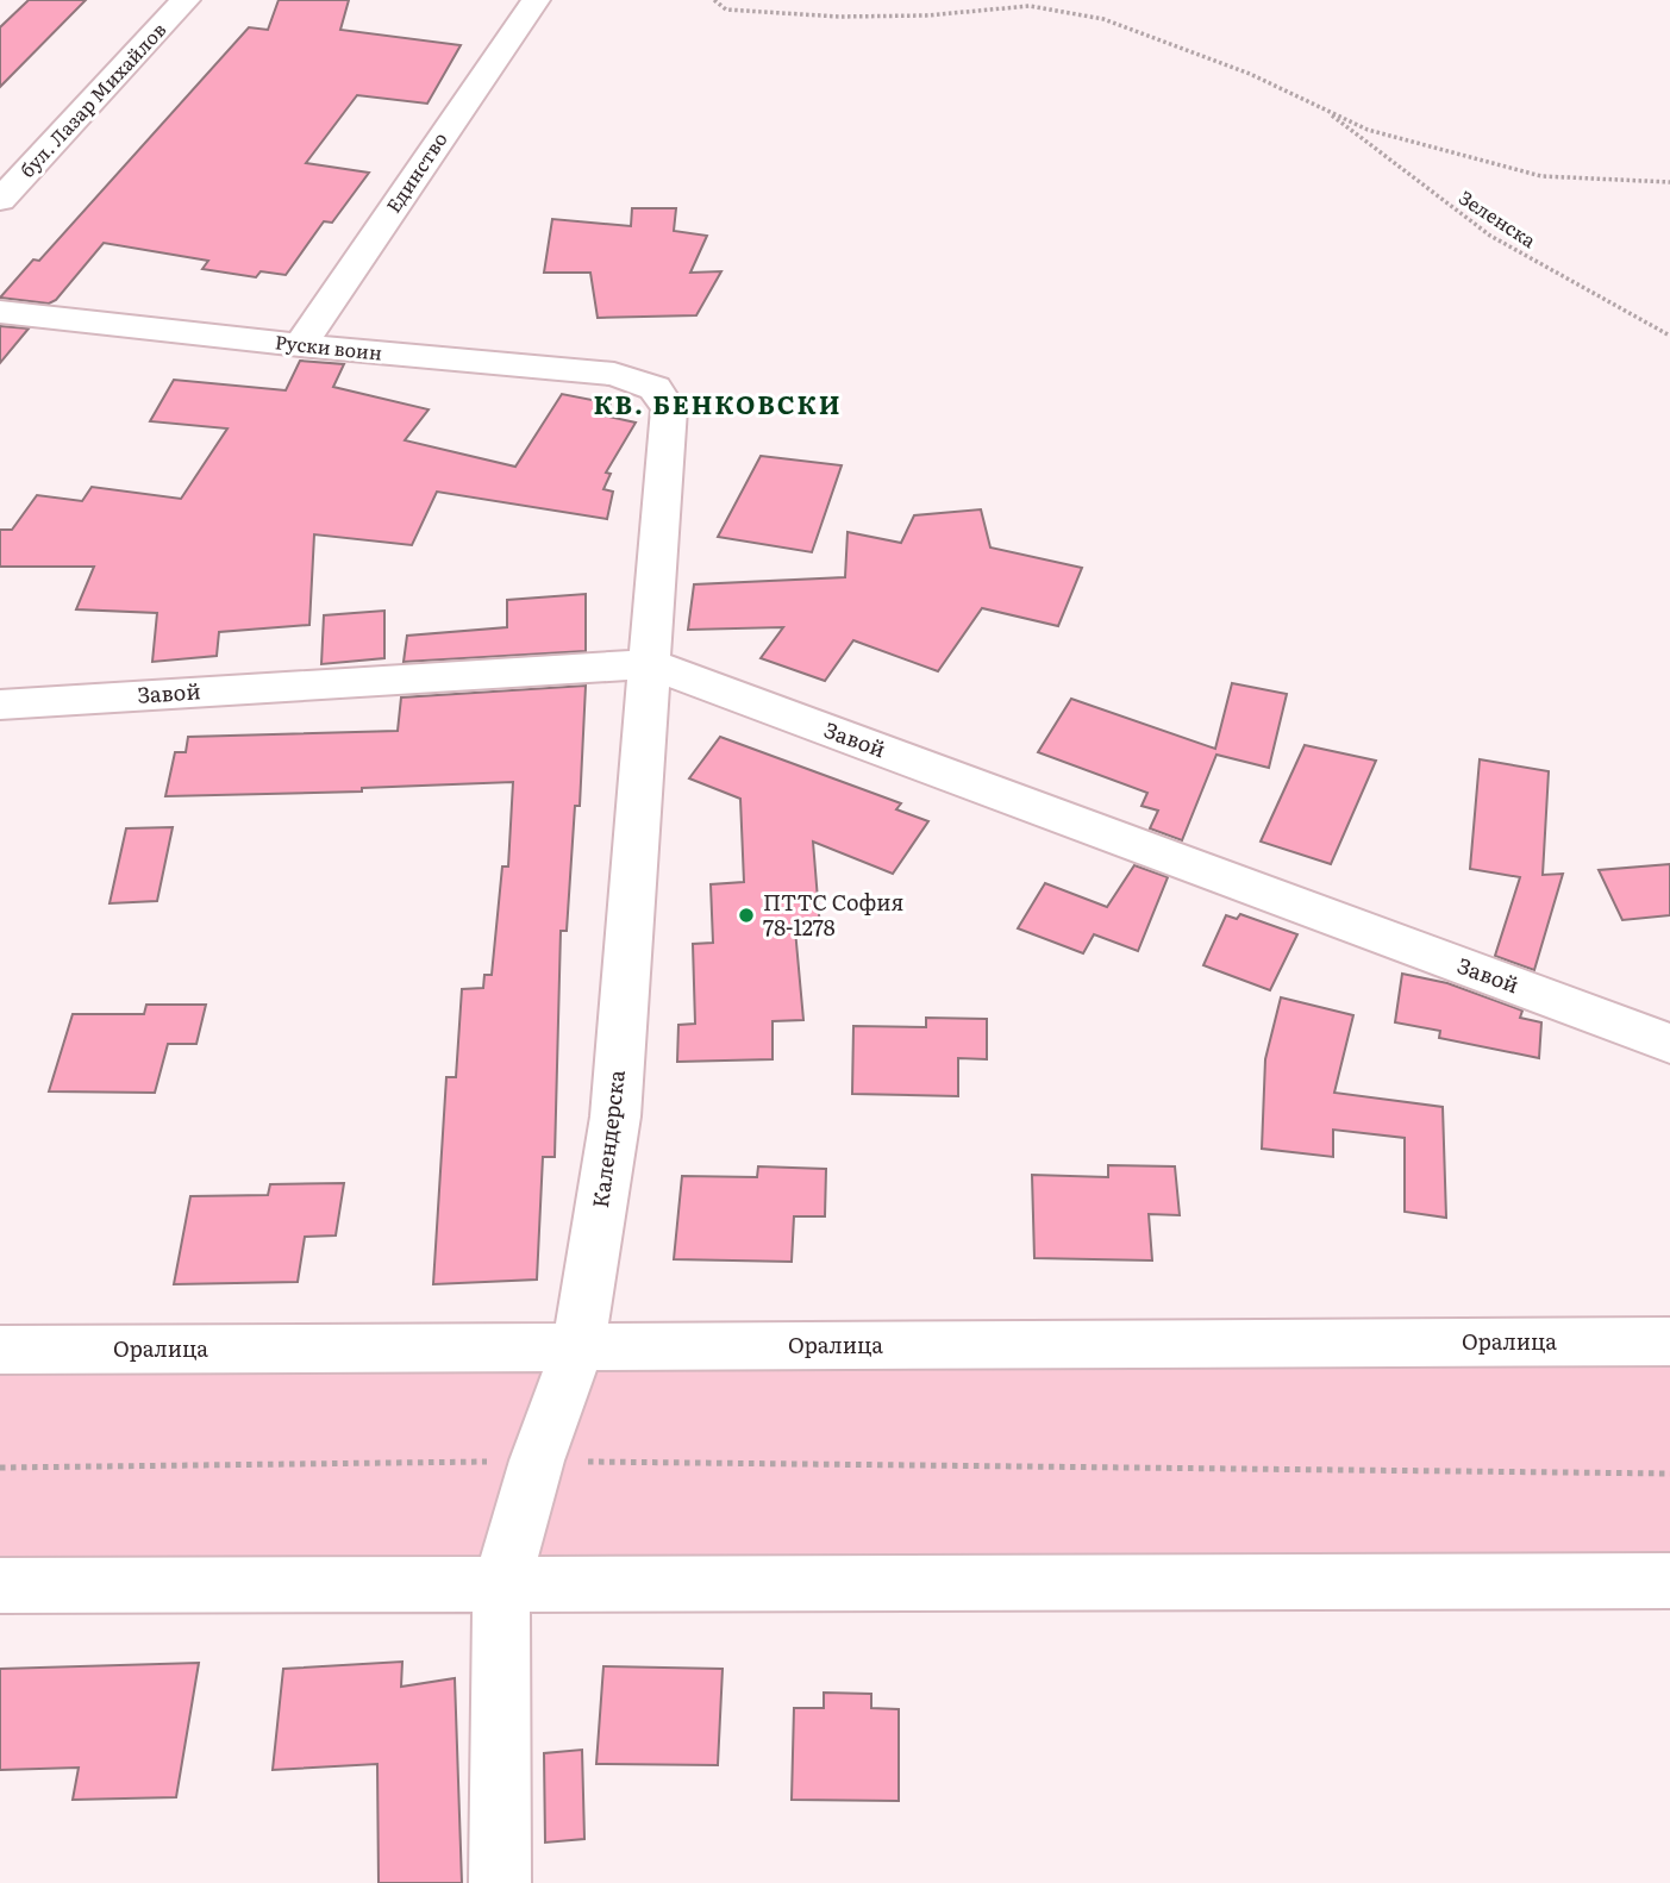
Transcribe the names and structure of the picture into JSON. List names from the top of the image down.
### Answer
{
  "streets": {
    "street": [
      "бул. Лазар Михайлов",
      "Единство",
      "Руски воин",
      "Завой",
      "Календерска",
      "Оралица"
    ],
    "path": ["Зеленска"]
  },
  "crossings": [
    ["Единство", "Руски воин"],
    ["Руски воин", "Календерска"],
    ["Завой", "Календерска"],
    ["Календерска", "Оралица"]
  ],
  "districts": ["КВ. БЕНКОВСКИ"],
  "places": ["ПТТС София 78-1278"]
}
